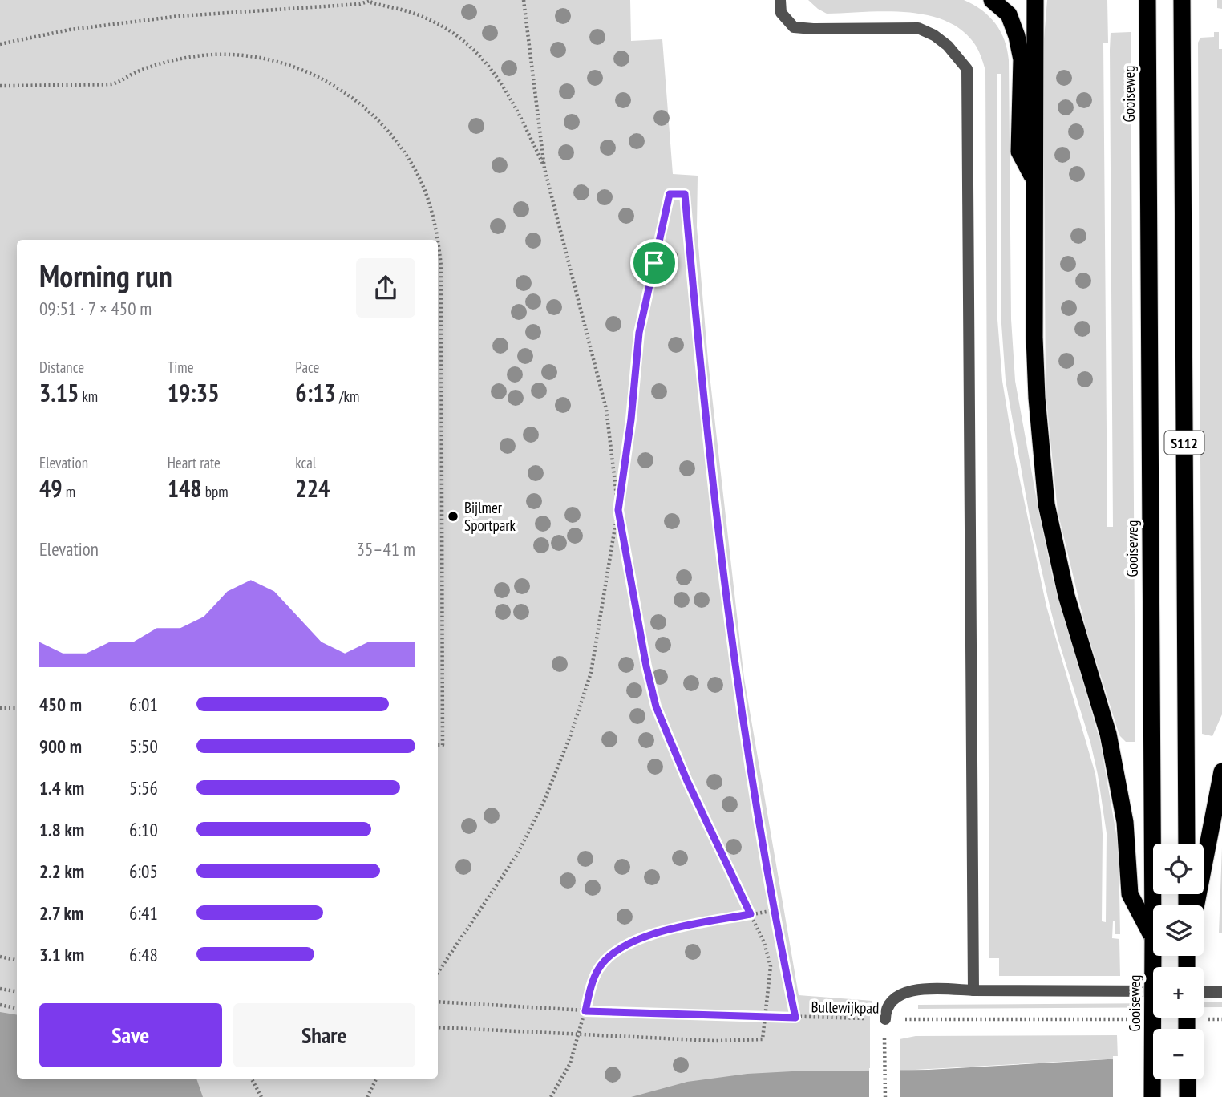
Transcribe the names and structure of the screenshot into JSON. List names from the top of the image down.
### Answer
{
  "streets": {
    "highway": ["Gooiseweg", "S112"],
    "path": ["Bullewijkpad"]
  },
  "places": ["Bijlmer Sportpark"],
  "page": {
    "heading": ["Morning run", "09:51 · 7 × 450 m"],
    "stats": [
      ["Distance", "3.15 km"],
      ["Time", "19:35"],
      ["Pace", "6:13 /km"],
      ["Elevation", "49 m"],
      ["Heart rate", "148 bpm"],
      ["kcal", "224"]
    ],
    "chart": ["Elevation", "35–41 m"],
    "list": [
      {
        "name": "450 m",
        "note": "6:01"
      },
      {
        "name": "900 m",
        "note": "5:50"
      },
      {
        "name": "1.4 km",
        "note": "5:56"
      },
      {
        "name": "1.8 km",
        "note": "6:10"
      },
      {
        "name": "2.2 km",
        "note": "6:05"
      },
      {
        "name": "2.7 km",
        "note": "6:41"
      },
      {
        "name": "3.1 km",
        "note": "6:48"
      }
    ],
    "map_buttons": ["+", "−"],
    "buttons": ["Save", "Share"]
  }
}
